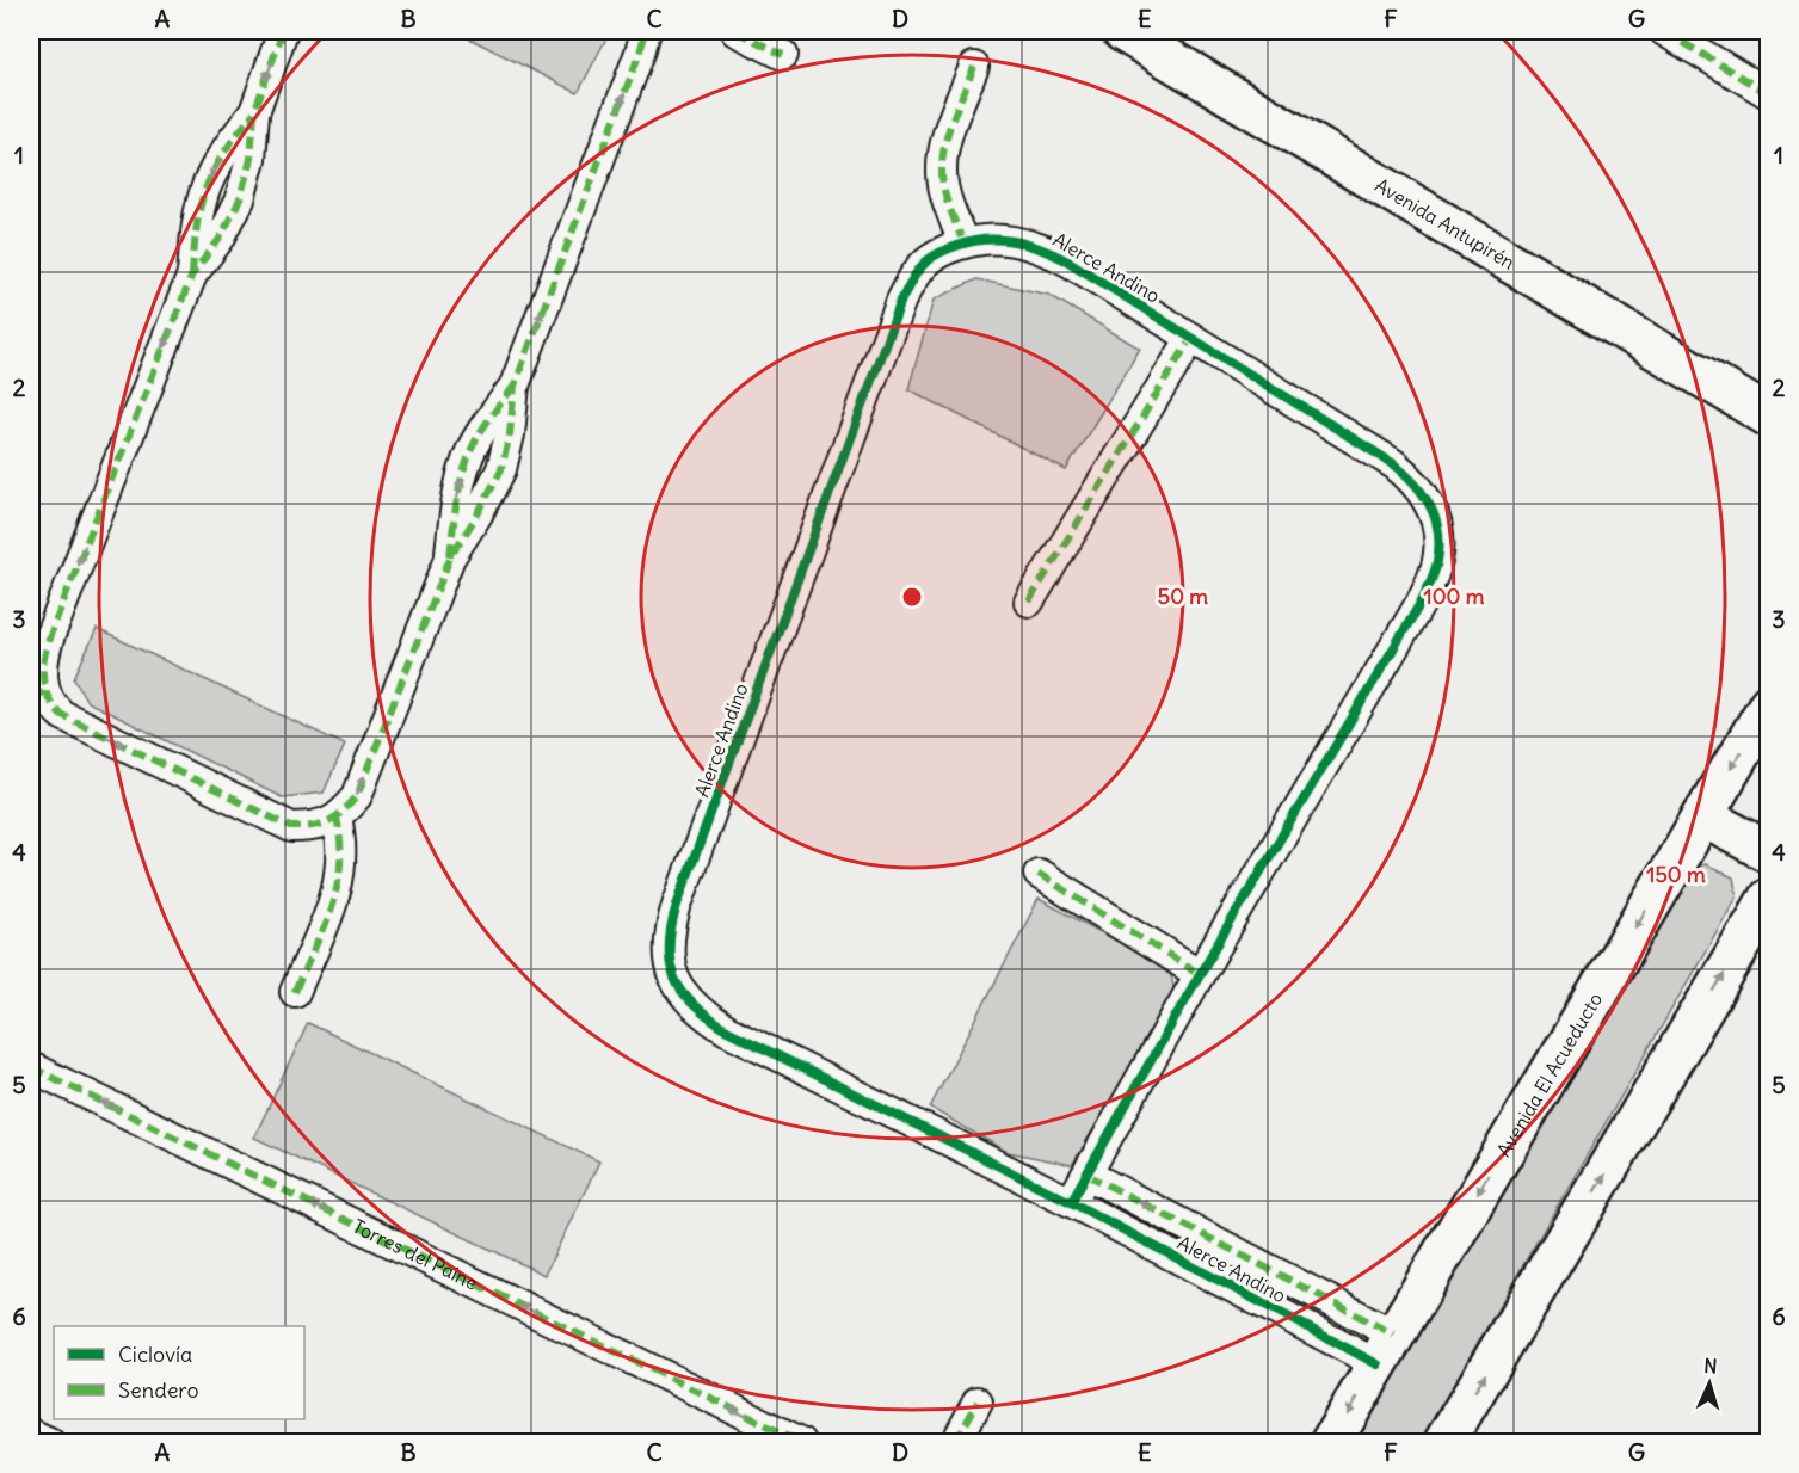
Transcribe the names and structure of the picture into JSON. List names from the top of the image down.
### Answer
{
  "streets": {
    "street": [
      "Avenida Antupirén",
      "Alerce Andino",
      "Avenida El Acueducto",
      "Torres del Paine"
    ]
  },
  "crossings": [
    ["Alerce Andino", "Avenida El Acueducto"]
  ],
  "one_way": ["Torres del Paine"],
  "legend": ["Ciclovía", "Sendero"],
  "north": "top",
  "grid": {
    "columns": [
      "A",
      "B",
      "C",
      "D",
      "E",
      "F",
      "G"
    ],
    "rows": [
      "1",
      "2",
      "3",
      "4",
      "5",
      "6"
    ]
  },
  "rings": ["50 m", "100 m", "150 m"]
}
